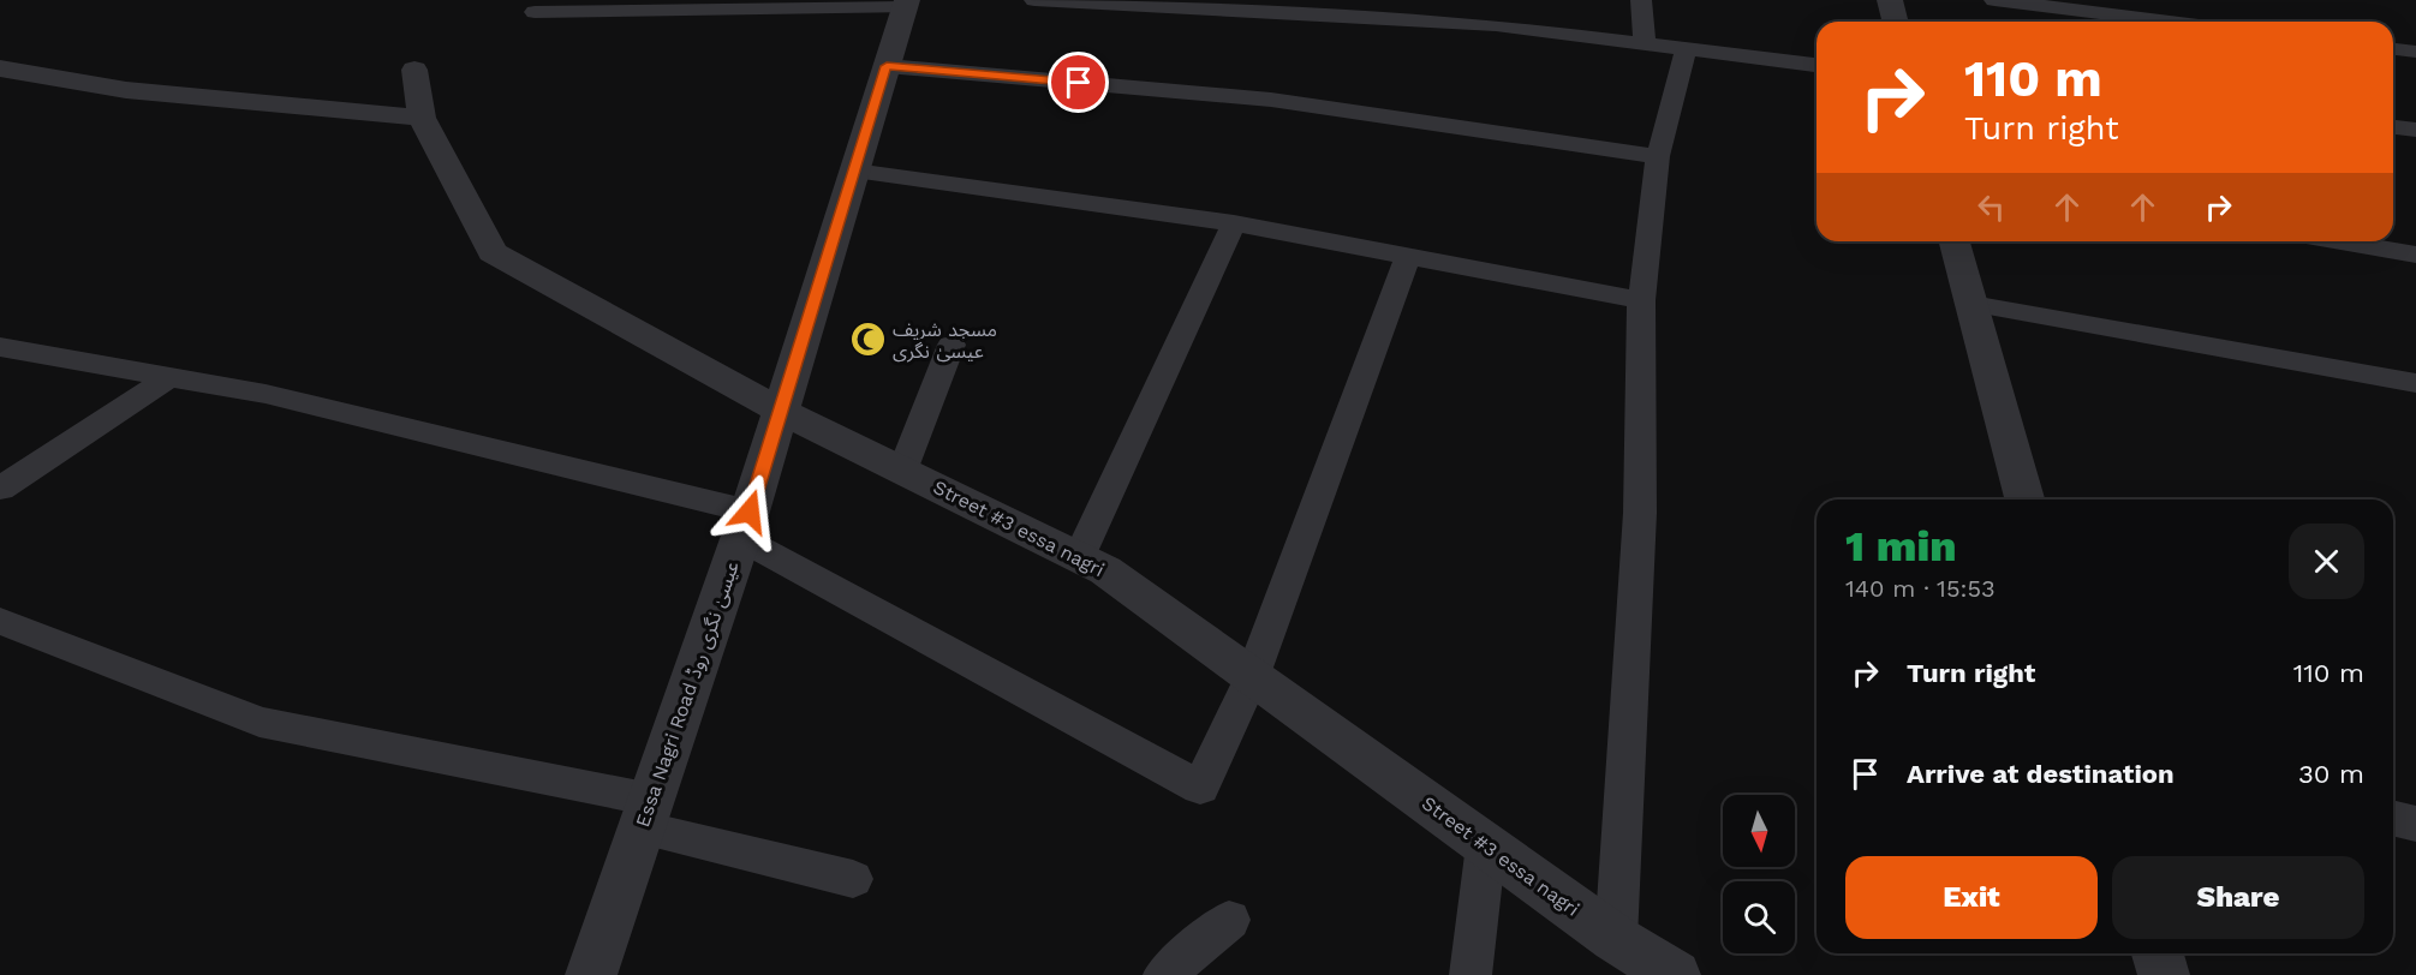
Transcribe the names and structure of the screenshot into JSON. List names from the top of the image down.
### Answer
{
  "streets": {
    "street": ["Street #3 essa nagri", "Essa Nagri Road عیسیٰ نگری روڈ"]
  },
  "crossings": [
    ["Street #3 essa nagri", "Essa Nagri Road عیسیٰ نگری روڈ"]
  ],
  "places": {
    "mosque": ["مسجد شریف عیسیٰ نگری"]
  },
  "north": "bottom",
  "page": {
    "turn": ["110 m", "Turn right"],
    "heading": ["1 min", "140 m · 15:53"],
    "list": [
      {
        "name": "Turn right",
        "value": "110 m"
      },
      {
        "name": "Arrive at destination",
        "value": "30 m"
      }
    ],
    "buttons": ["Exit", "Share"]
  }
}
